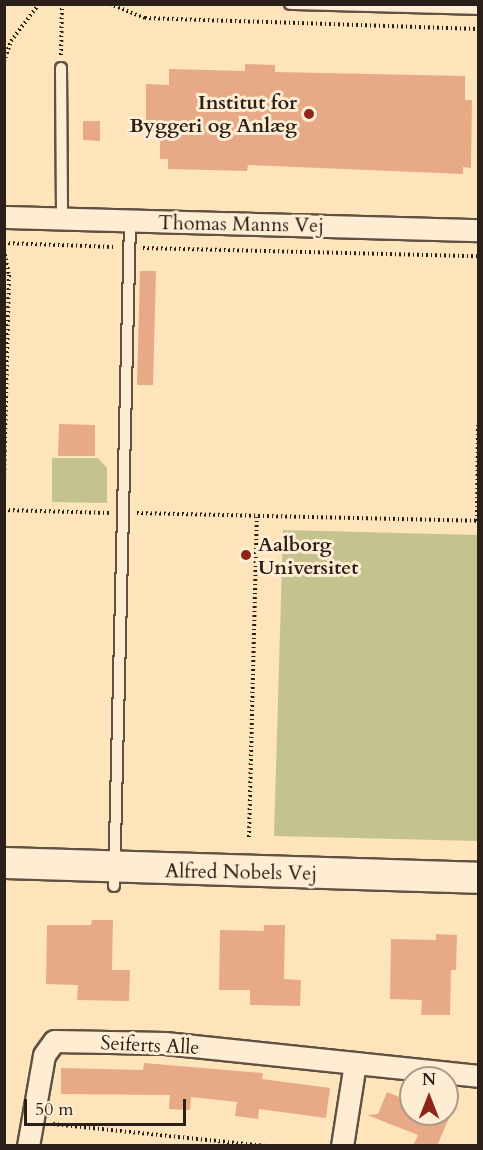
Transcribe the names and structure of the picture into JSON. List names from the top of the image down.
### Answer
{
  "streets": {
    "street": ["Thomas Manns Vej", "Alfred Nobels Vej", "Seiferts Alle"]
  },
  "places": ["Institut for Byggeri og Anlæg", "Aalborg Universitet"],
  "scale_bar": "50 m",
  "north": "top"
}
